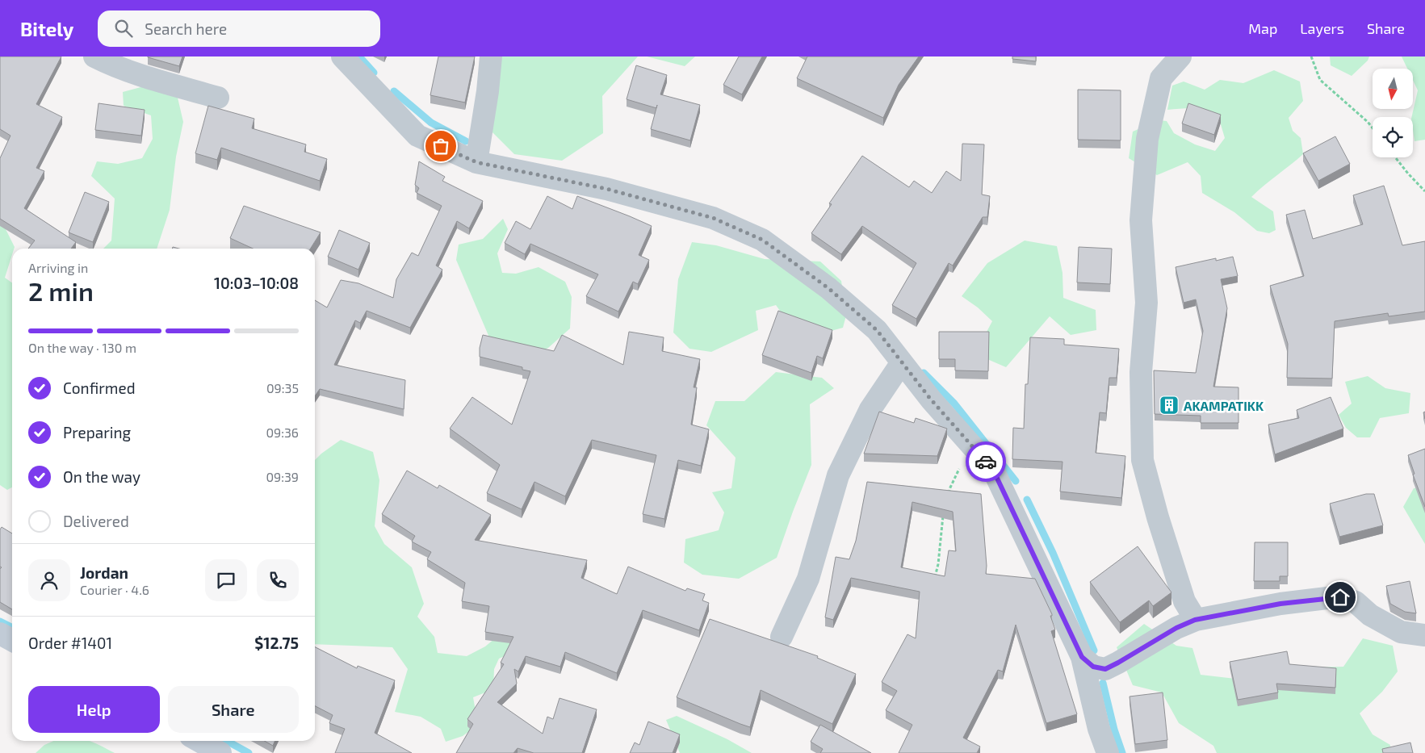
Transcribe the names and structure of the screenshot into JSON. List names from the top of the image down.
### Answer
{
  "places": {
    "building": ["AKAMPATIKK"]
  },
  "north": "bottom",
  "page": {
    "header": "Bitely",
    "search": "Search here",
    "nav": ["Map", "Layers", "Share"],
    "heading": ["2 min", "Arriving in", "10:03–10:08"],
    "panel": [
      "Jordan",
      "Courier · 4.6",
      "Order #1401",
      "$12.75"
    ],
    "bar": "On the way · 130 m",
    "list": [
      ["Confirmed", "09:35"],
      ["Preparing", "09:36"],
      ["On the way", "09:39"],
      "Delivered"
    ],
    "buttons": ["Help", "Share"]
  }
}
